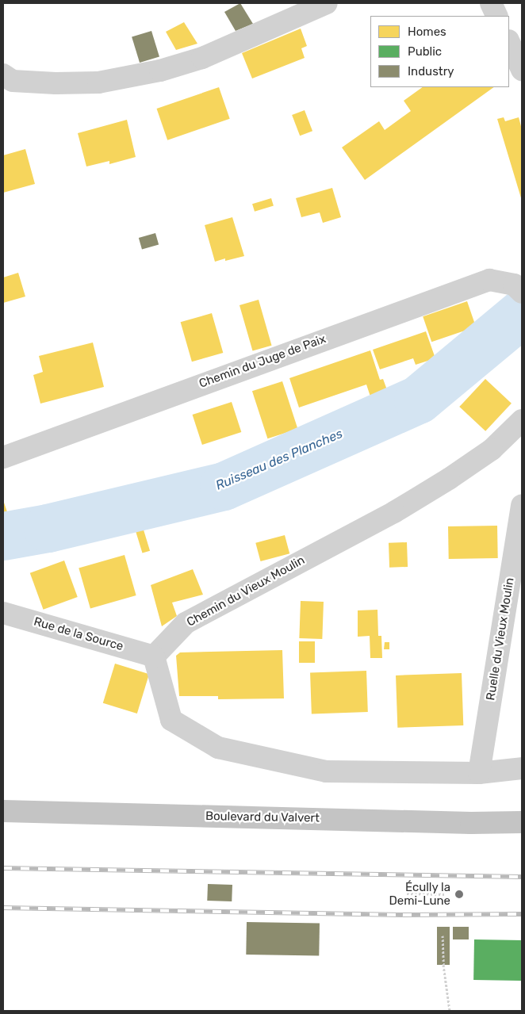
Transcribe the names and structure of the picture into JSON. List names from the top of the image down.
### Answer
{
  "streets": {
    "main road": ["Boulevard du Valvert"],
    "street": [
      "Chemin du Juge de Paix",
      "Chemin du Vieux Moulin",
      "Rue de la Source",
      "Ruelle du Vieux Moulin"
    ]
  },
  "crossings": [
    ["Chemin du Vieux Moulin", "Rue de la Source"]
  ],
  "water": ["Ruisseau des Planches"],
  "places": ["Écully la Demi-Lune"],
  "legend": ["Homes", "Public", "Industry"]
}
